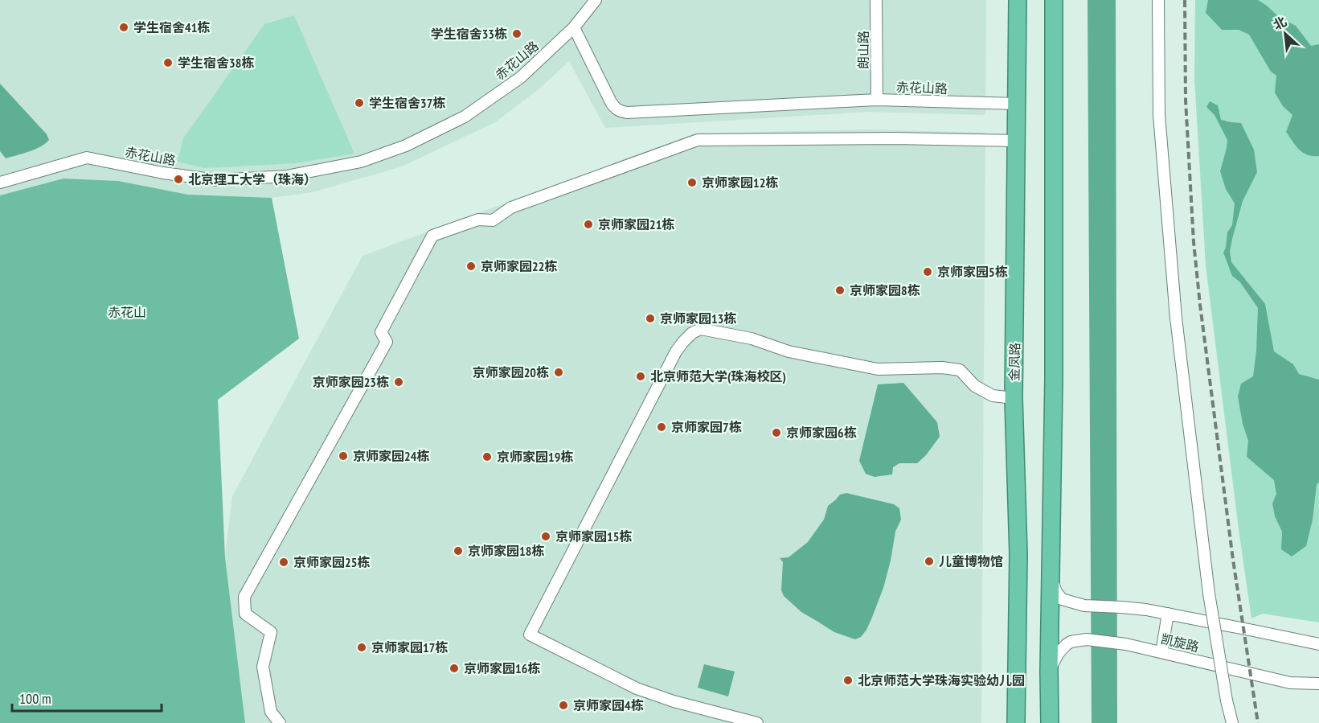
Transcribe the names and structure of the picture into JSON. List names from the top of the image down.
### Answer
{
  "streets": {
    "highway": ["金凤路"],
    "street": ["朗山路", "赤花山路", "凯旋路"]
  },
  "crossings": [
    ["朗山路", "赤花山路"],
    ["赤花山路", "金凤路"]
  ],
  "parks": ["赤花山"],
  "places": [
    "学生宿舍41栋",
    "学生宿舍33栋",
    "学生宿舍38栋",
    "学生宿舍37栋",
    "北京理工大学（珠海）",
    "京师家园12栋",
    "京师家园21栋",
    "京师家园22栋",
    "京师家园5栋",
    "京师家园8栋",
    "京师家园13栋",
    "京师家园20栋",
    "北京师范大学(珠海校区)",
    "京师家园23栋",
    "京师家园7栋",
    "京师家园6栋",
    "京师家园24栋",
    "京师家园19栋",
    "京师家园15栋",
    "京师家园18栋",
    "儿童博物馆",
    "京师家园25栋",
    "京师家园17栋",
    "京师家园16栋",
    "北京师范大学珠海实验幼儿园",
    "京师家园4栋"
  ],
  "scale_bar": "100 m",
  "north": "top left"
}
